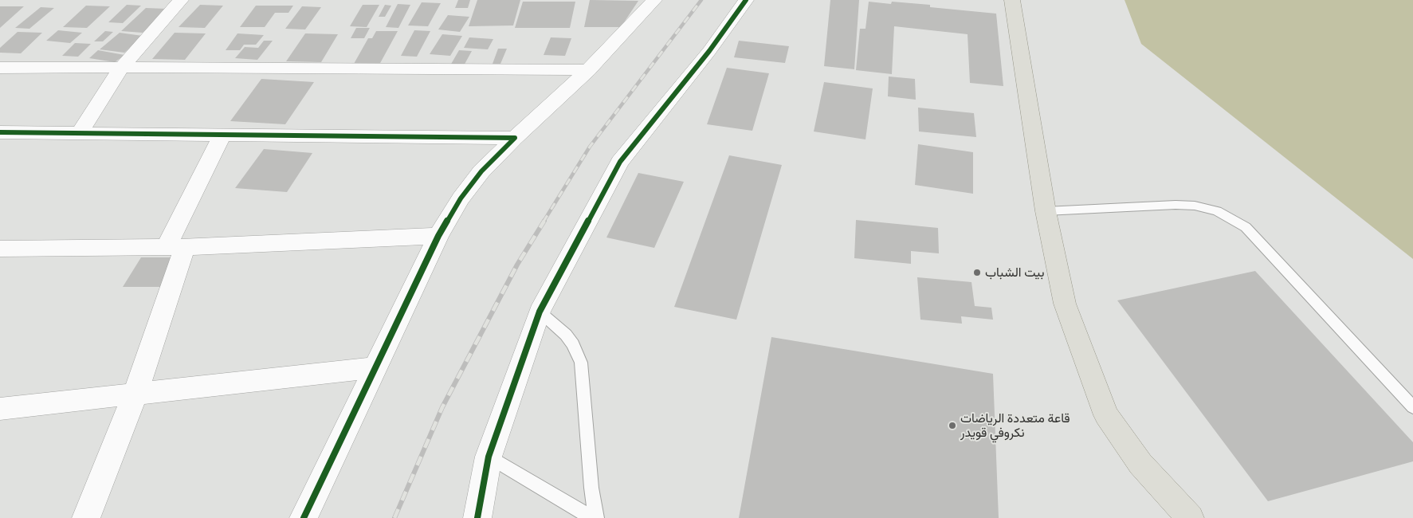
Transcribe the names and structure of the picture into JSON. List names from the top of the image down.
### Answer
{
  "places": ["بيت الشباب", "قاعة متعددة الرياضات نكروفي قويدر"]
}
